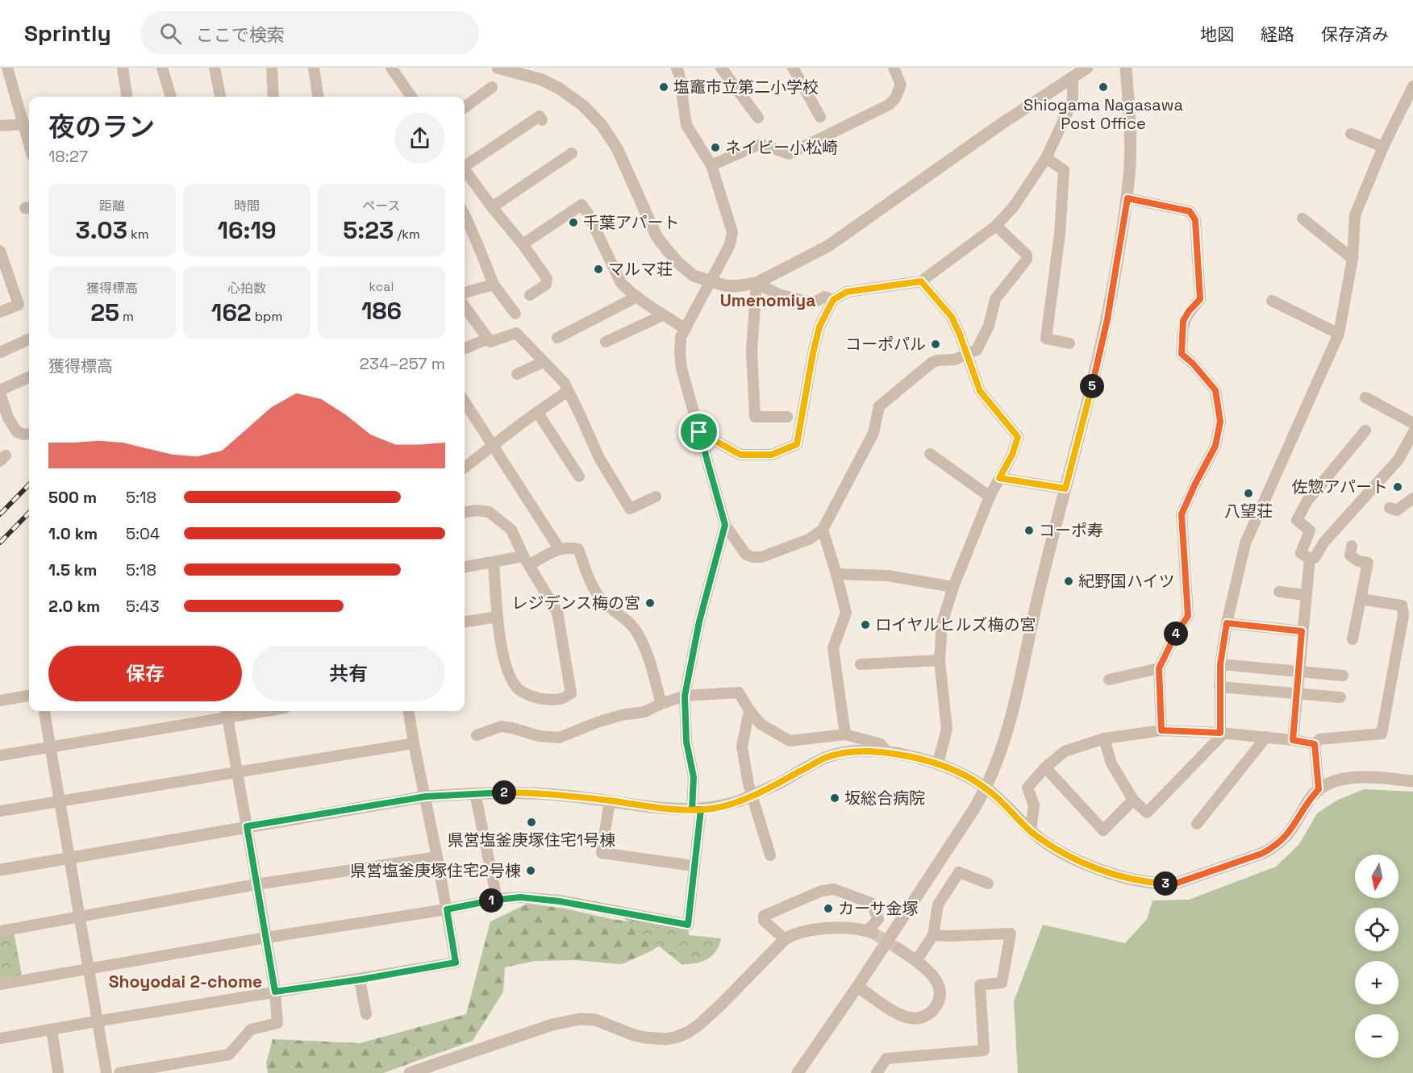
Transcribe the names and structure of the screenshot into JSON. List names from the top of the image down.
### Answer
{
  "districts": ["Umenomiya", "Shoyodai 2-chome"],
  "places": [
    "塩竈市立第二小学校",
    "Shiogama Nagasawa Post Office",
    "ネイビー小松崎",
    "千葉アパート",
    "マルマ荘",
    "コーポパル",
    "佐惣アパート",
    "八望荘",
    "コーポ寿",
    "紀野国ハイツ",
    "レジデンス梅の宮",
    "ロイヤルヒルズ梅の宮",
    "坂総合病院",
    "県営塩釜庚塚住宅1号棟",
    "県営塩釜庚塚住宅2号棟",
    "カーサ金塚"
  ],
  "north": "bottom",
  "page": {
    "header": "Sprintly",
    "search": "ここで検索",
    "nav": ["地図", "経路", "保存済み"],
    "heading": ["夜のラン", "18:27"],
    "stats": [
      ["距離", "3.03 km"],
      ["時間", "16:19"],
      ["ペース", "5:23 /km"],
      ["獲得標高", "25 m"],
      ["心拍数", "162 bpm"],
      ["kcal", "186"]
    ],
    "chart": ["獲得標高", "234–257 m"],
    "pins": [
      "5",
      "4",
      "2",
      "3",
      "1"
    ],
    "list": [
      {
        "name": "500 m",
        "note": "5:18"
      },
      {
        "name": "1.0 km",
        "note": "5:04"
      },
      {
        "name": "1.5 km",
        "note": "5:18"
      },
      {
        "name": "2.0 km",
        "note": "5:43"
      }
    ],
    "buttons": ["保存", "共有"],
    "map_buttons": ["+", "−"]
  }
}
